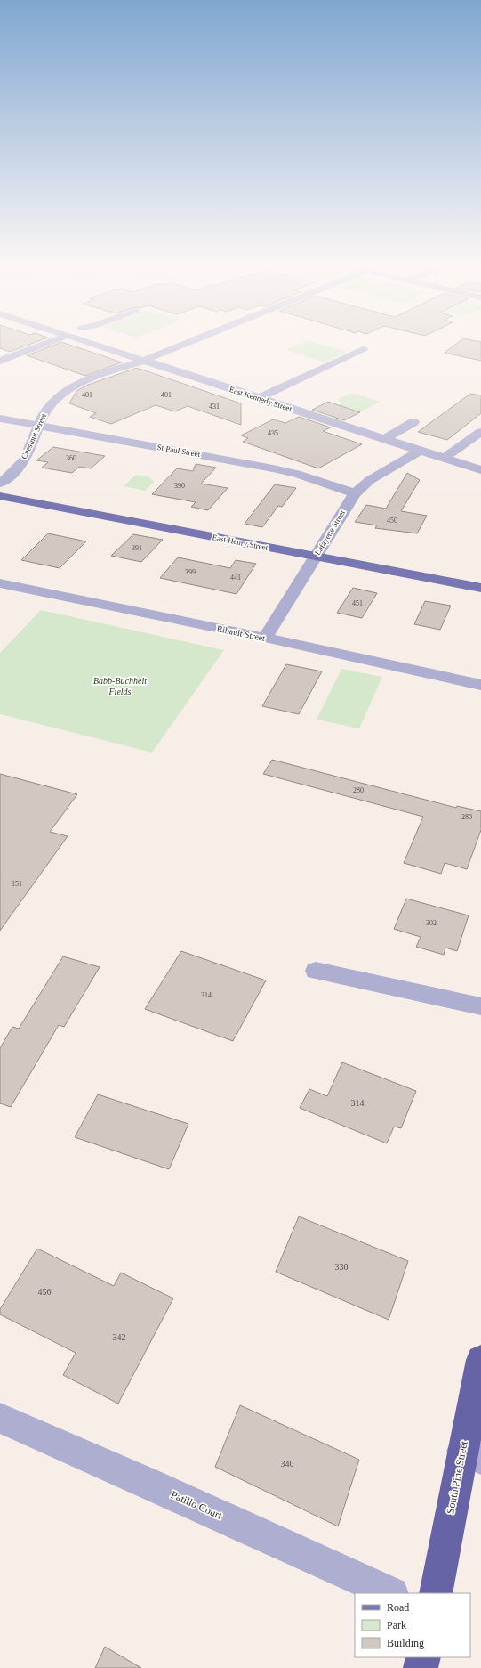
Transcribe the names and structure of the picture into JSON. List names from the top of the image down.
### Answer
{
  "streets": {
    "highway": ["South Pine Street"],
    "main road": ["East Henry Street"],
    "street": [
      "East Kennedy Street",
      "Chestnut Street",
      "St Paul Street",
      "Lafayette Street",
      "Ribault Street",
      "Patillo Court"
    ]
  },
  "crossings": [
    ["East Kennedy Street", "Chestnut Street"],
    ["East Kennedy Street", "Lafayette Street"],
    ["Chestnut Street", "St Paul Street"],
    ["St Paul Street", "Lafayette Street"],
    ["Lafayette Street", "East Henry Street"],
    ["Lafayette Street", "Ribault Street"]
  ],
  "parks": ["Babb-Buchheit Fields"],
  "house_numbers": [
    "401",
    "401",
    "431",
    "435",
    "360",
    "390",
    "450",
    "391",
    "399",
    "441",
    "451",
    "280",
    "280",
    "151",
    "302",
    "314",
    "314",
    "330",
    "456",
    "342",
    "340"
  ],
  "legend": ["Road", "Park", "Building"]
}
